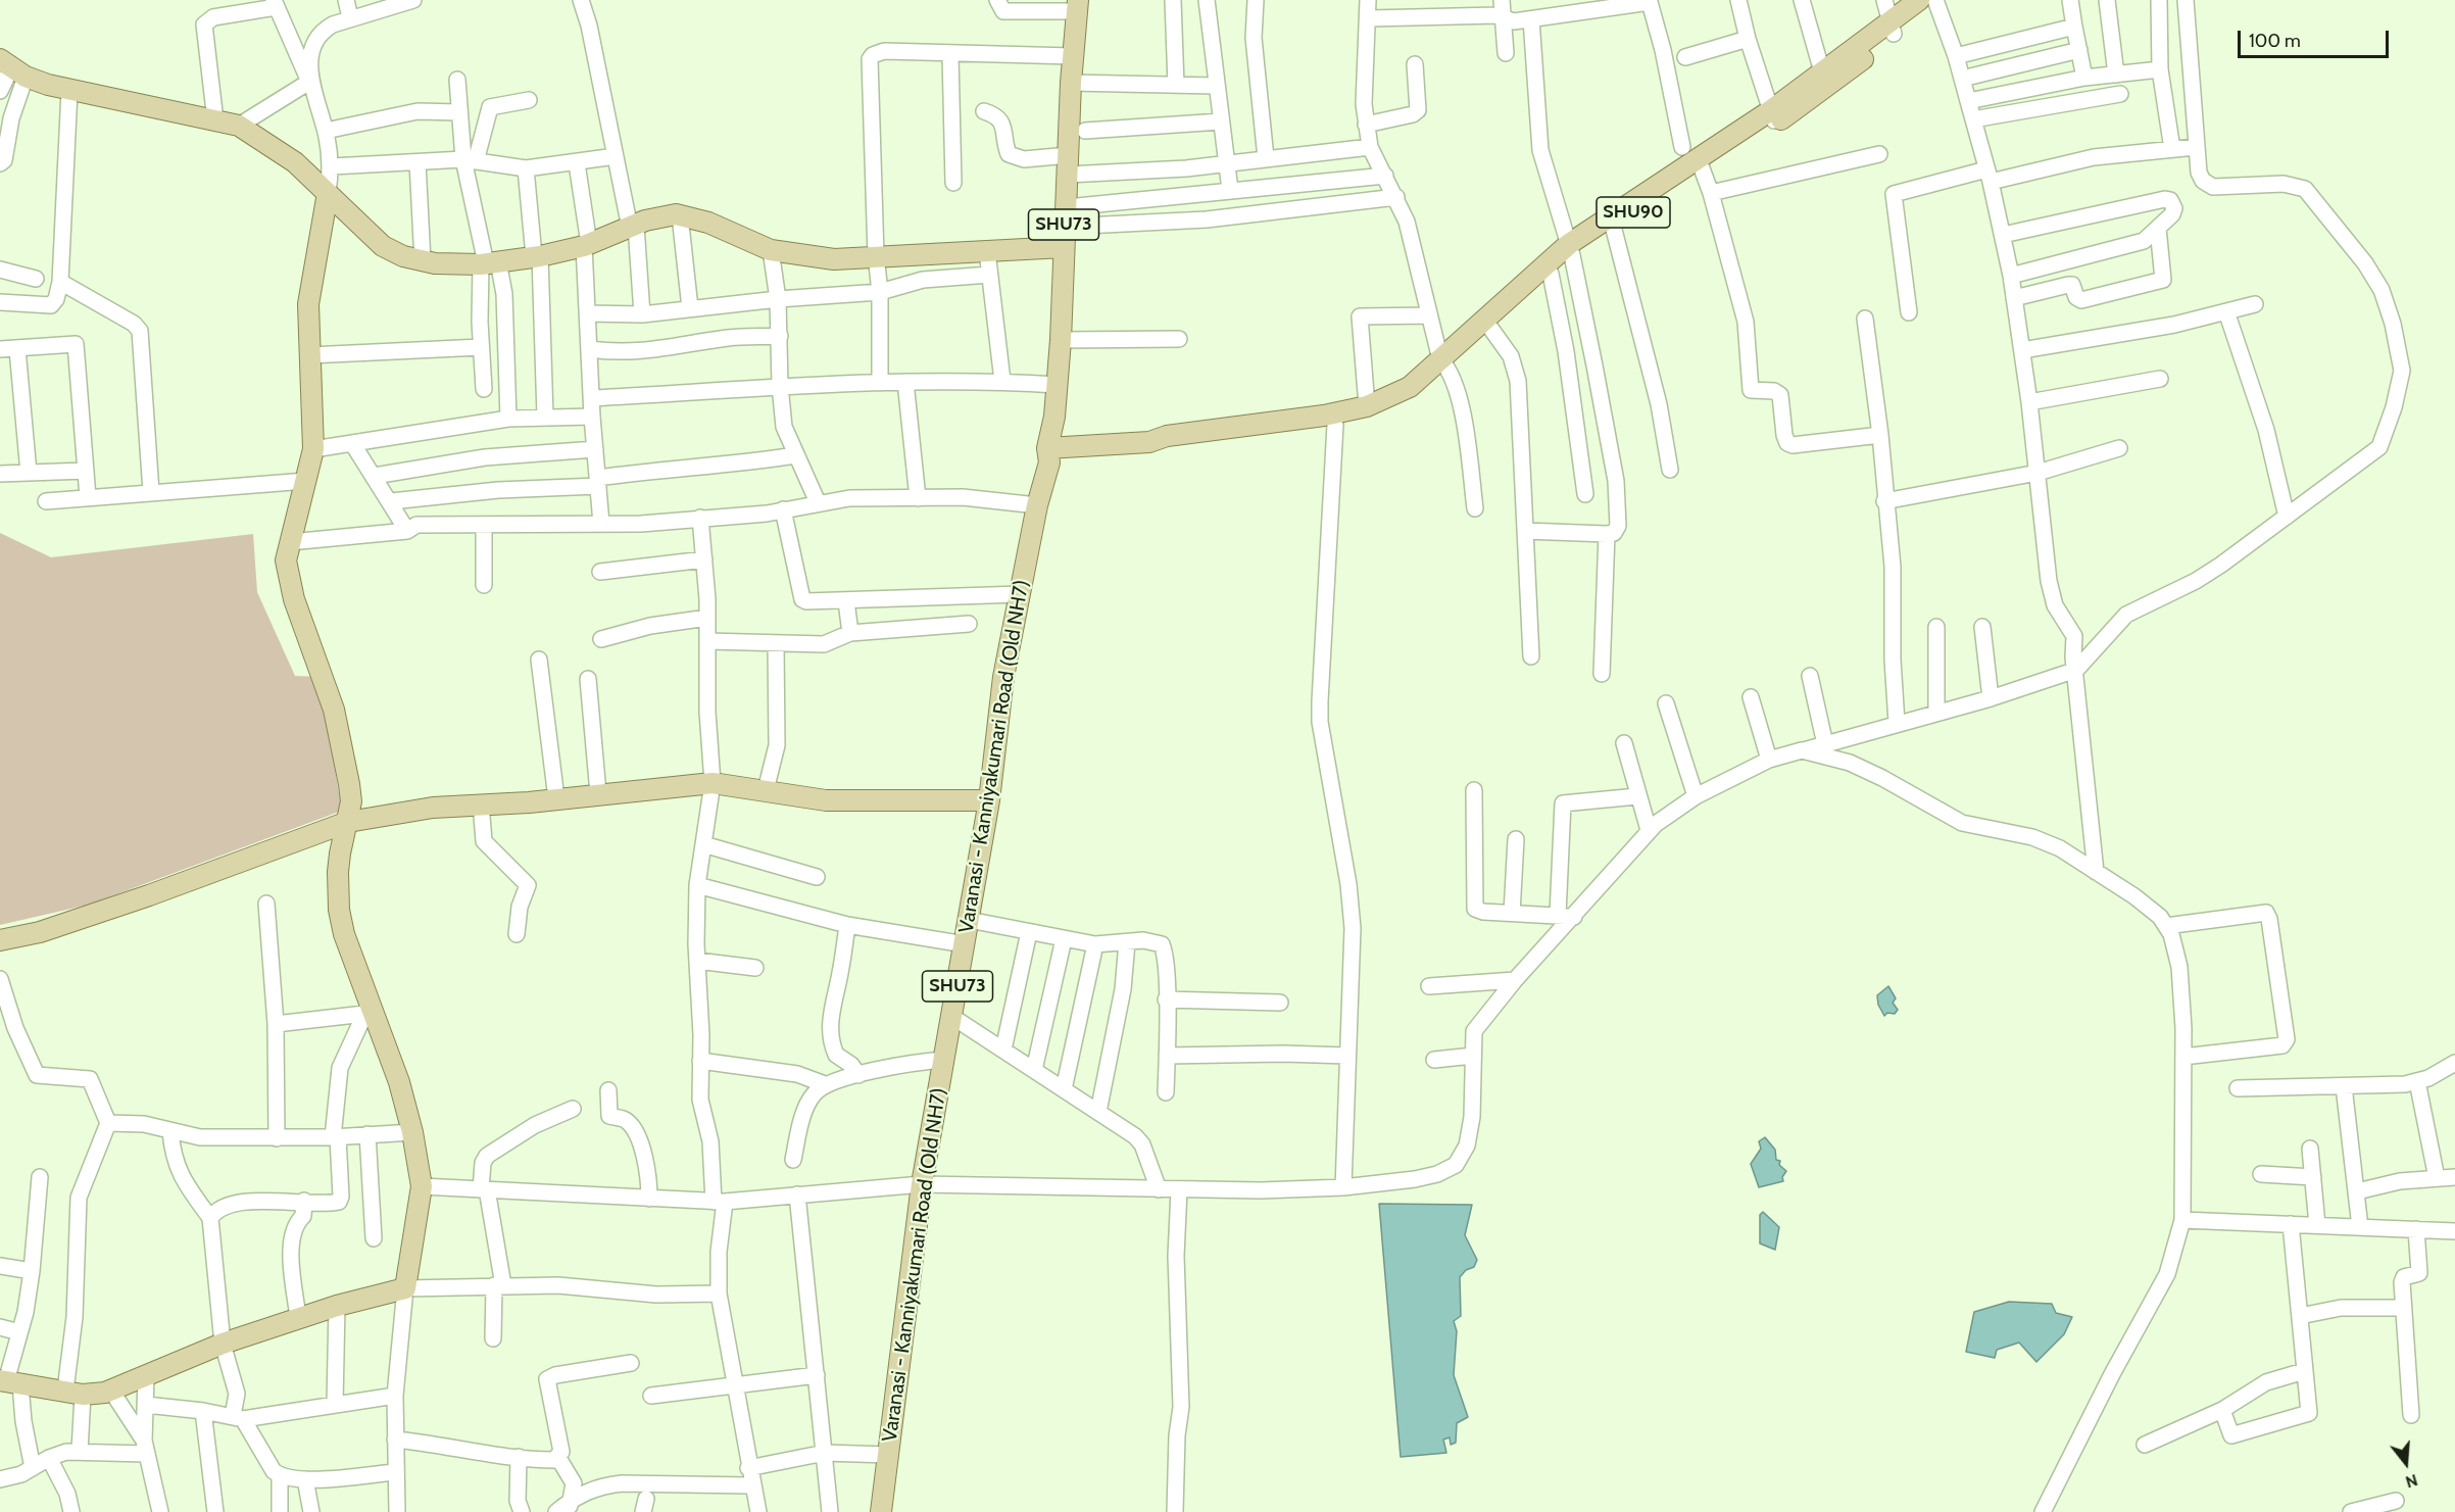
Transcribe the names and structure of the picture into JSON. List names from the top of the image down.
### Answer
{
  "streets": {
    "main road": ["SHU90", "SHU73", "Varanasi - Kanniyakumari Road (Old NH7)"]
  },
  "crossings": [
    ["SHU90", "Varanasi - Kanniyakumari Road (Old NH7)"]
  ],
  "scale_bar": "100 m",
  "north": "bottom"
}
